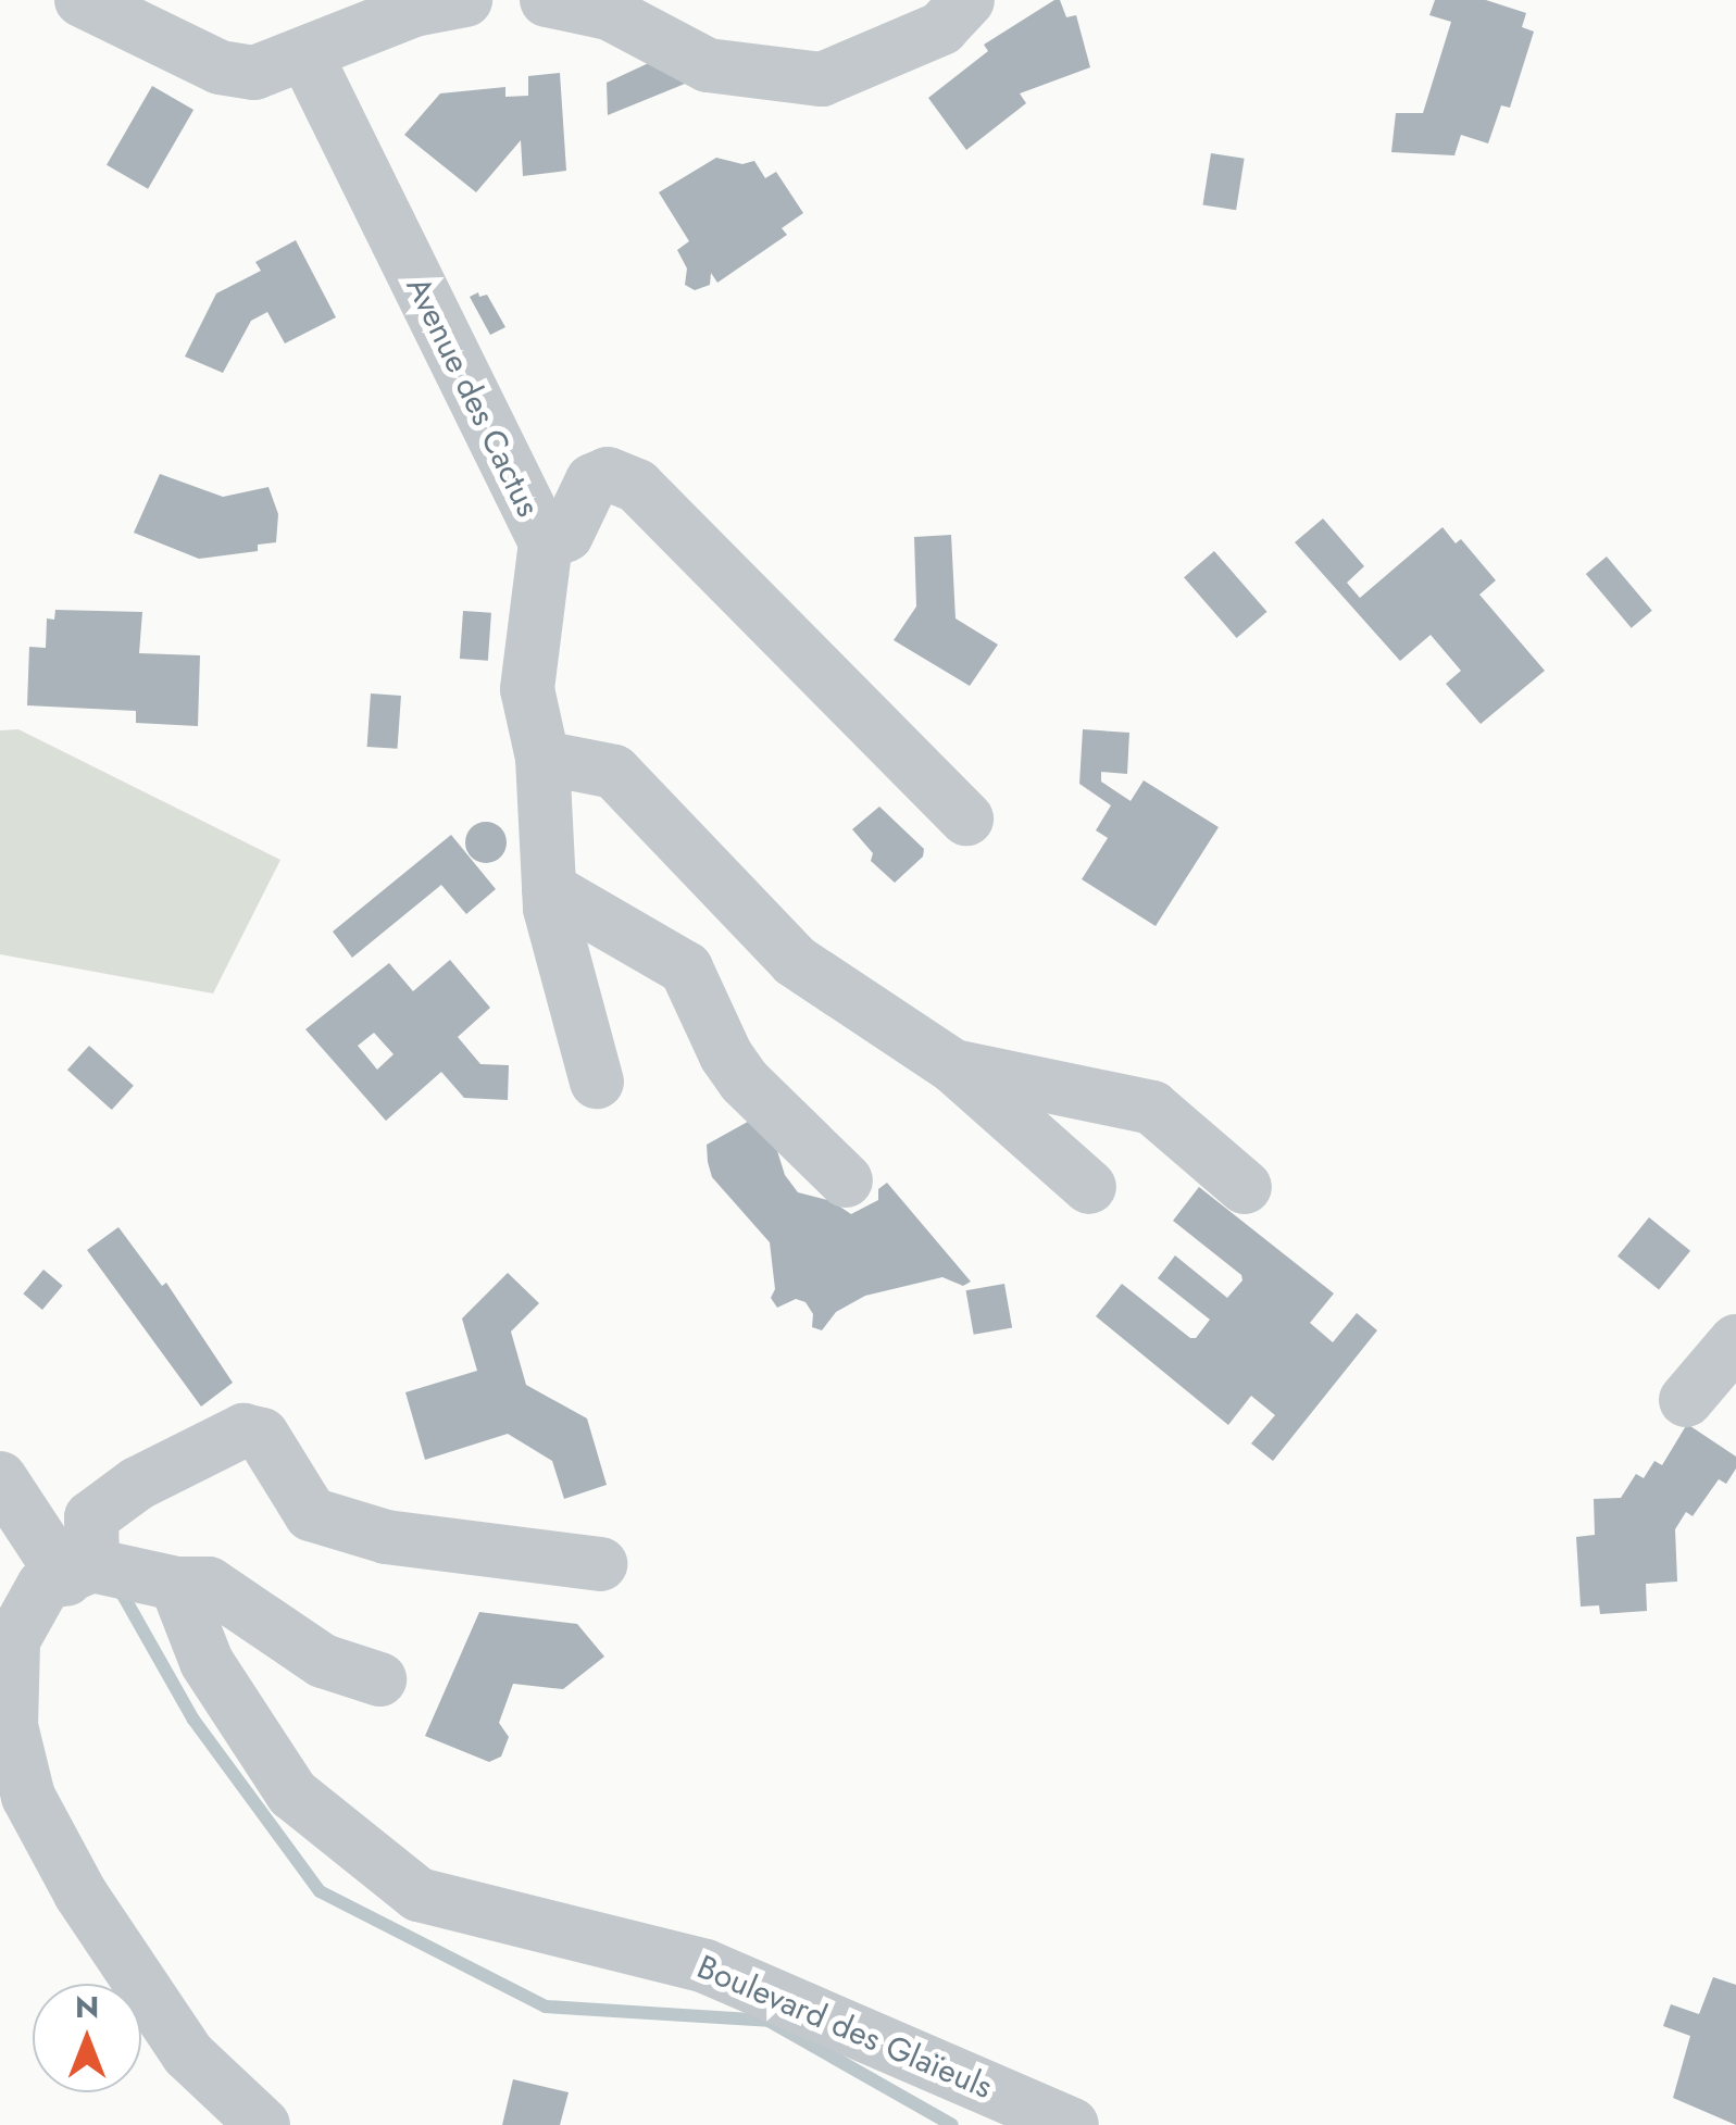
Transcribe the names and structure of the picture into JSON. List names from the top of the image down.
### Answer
{
  "streets": {
    "street": ["Avenue des Cactus", "Boulevard des Glaïeuls"]
  },
  "north": "top"
}
